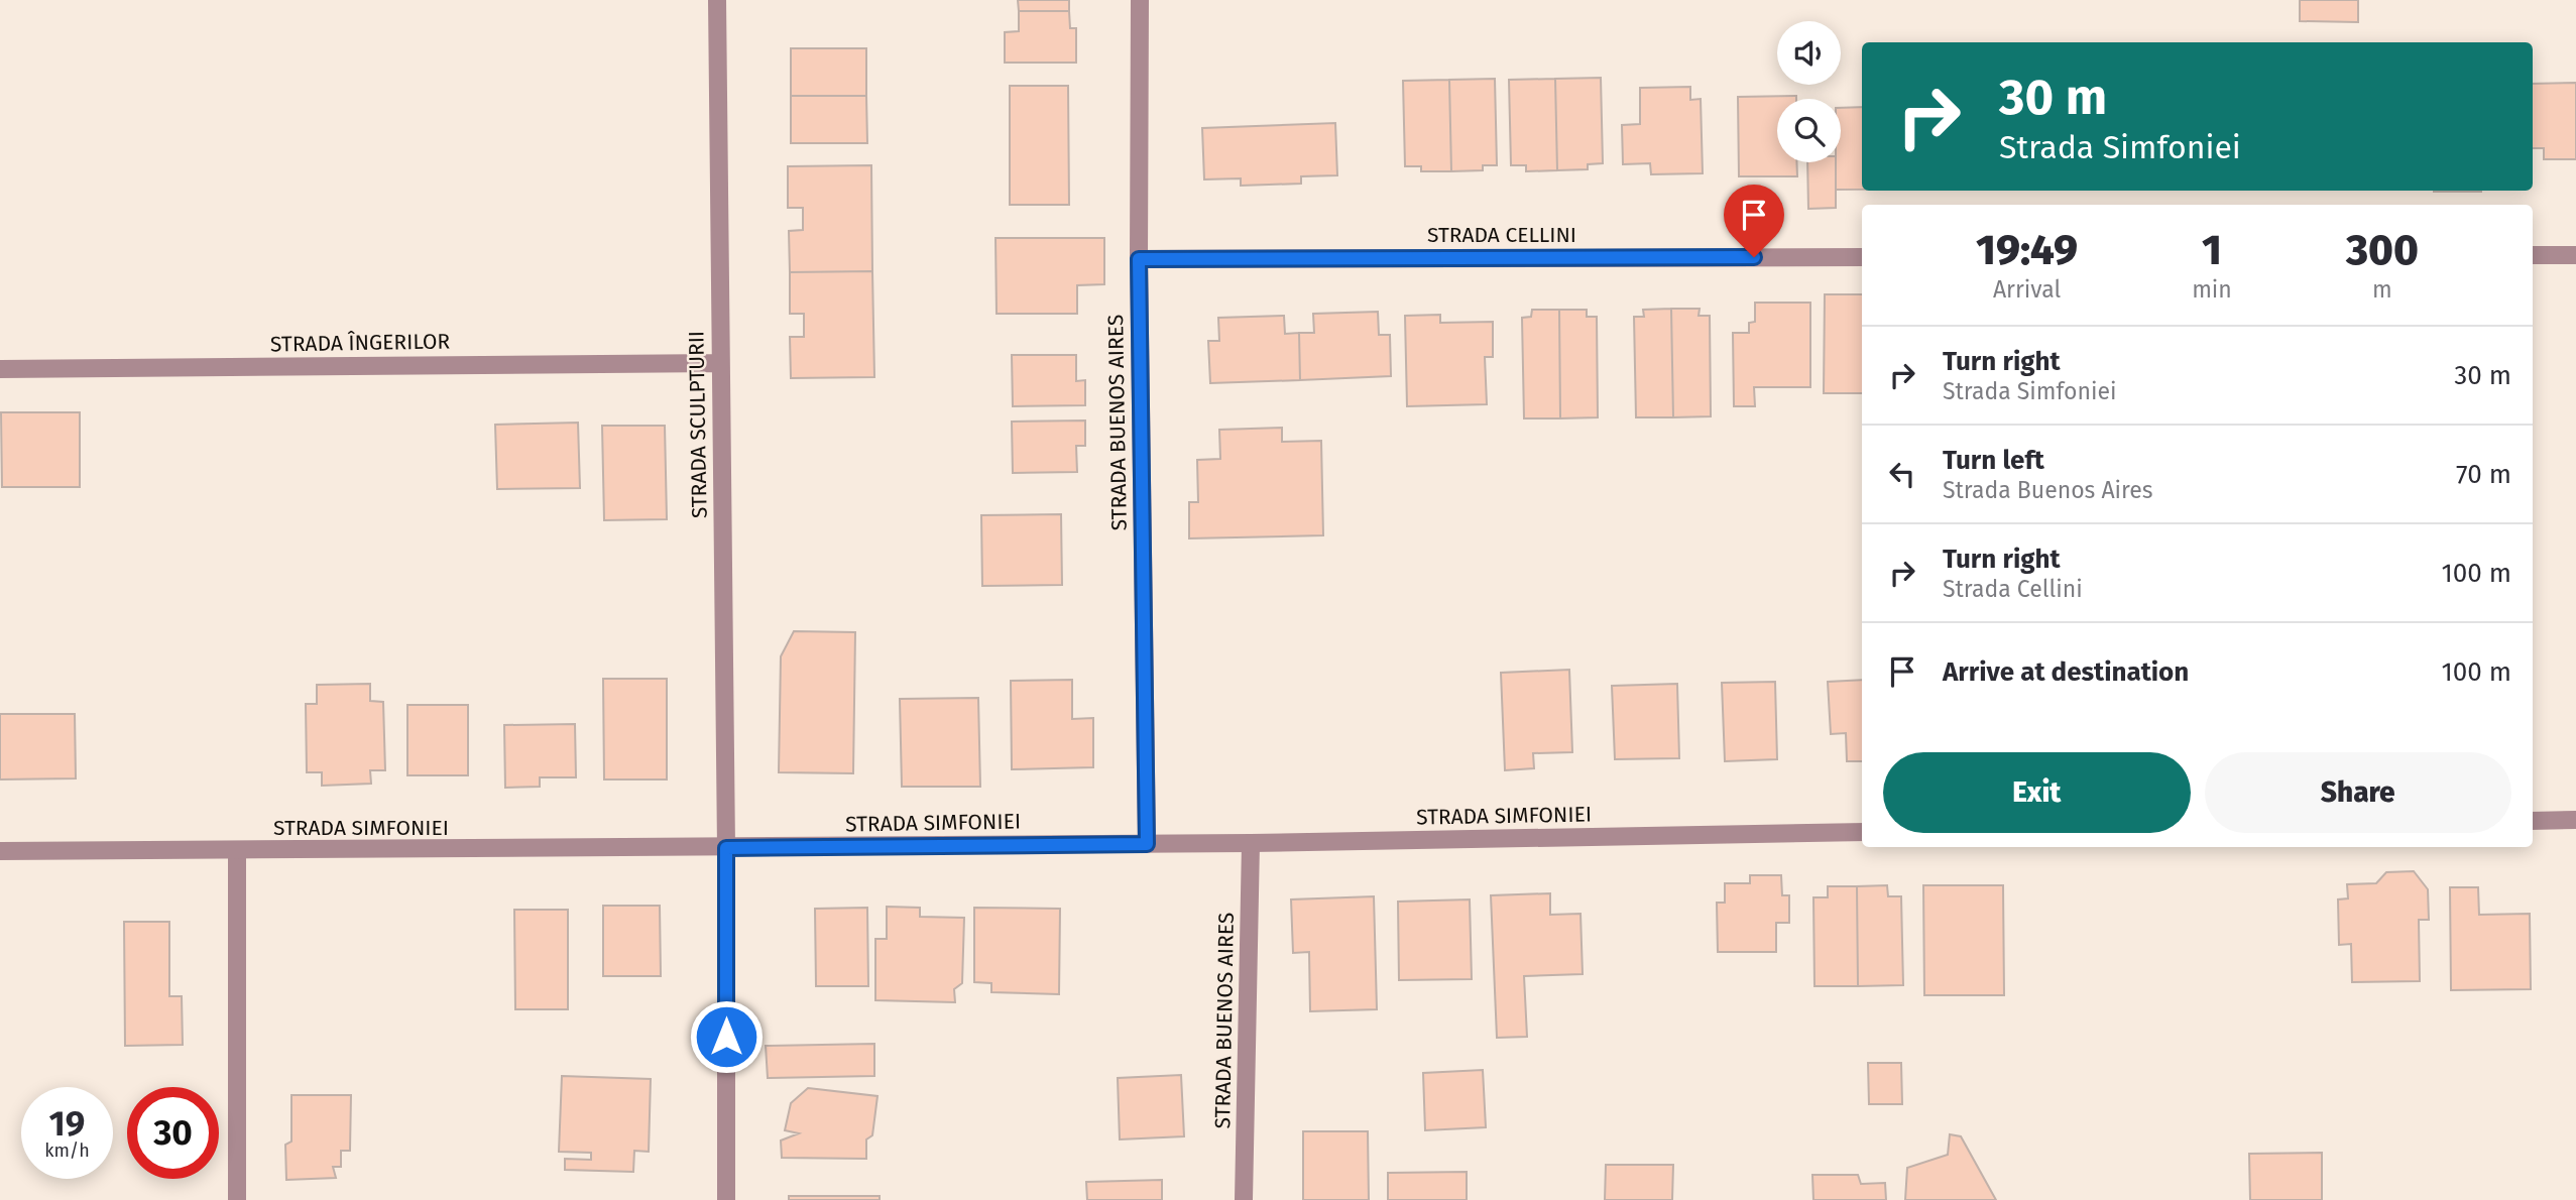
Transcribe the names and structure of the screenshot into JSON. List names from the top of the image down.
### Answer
{
  "streets": {
    "street": [
      "STRADA CELLINI",
      "STRADA ÎNGERILOR",
      "STRADA BUENOS AIRES",
      "STRADA SCULPTURII",
      "STRADA SIMFONIEI"
    ]
  },
  "crossings": [
    ["STRADA CELLINI", "STRADA BUENOS AIRES"],
    ["STRADA ÎNGERILOR", "STRADA SCULPTURII"],
    ["STRADA BUENOS AIRES", "STRADA SIMFONIEI"],
    ["STRADA SCULPTURII", "STRADA SIMFONIEI"]
  ],
  "page": {
    "turn": ["30 m", "Strada Simfoniei"],
    "eta": [
      "19:49",
      "Arrival",
      "1",
      "min",
      "300",
      "m"
    ],
    "list": [
      {
        "name": "Turn right",
        "note": "Strada Simfoniei",
        "value": "30 m"
      },
      {
        "name": "Turn left",
        "note": "Strada Buenos Aires",
        "value": "70 m"
      },
      {
        "name": "Turn right",
        "note": "Strada Cellini",
        "value": "100 m"
      },
      {
        "name": "Arrive at destination",
        "value": "100 m"
      }
    ],
    "buttons": ["Exit", "Share"],
    "speed": "19 km/h",
    "limit": "30"
  }
}
